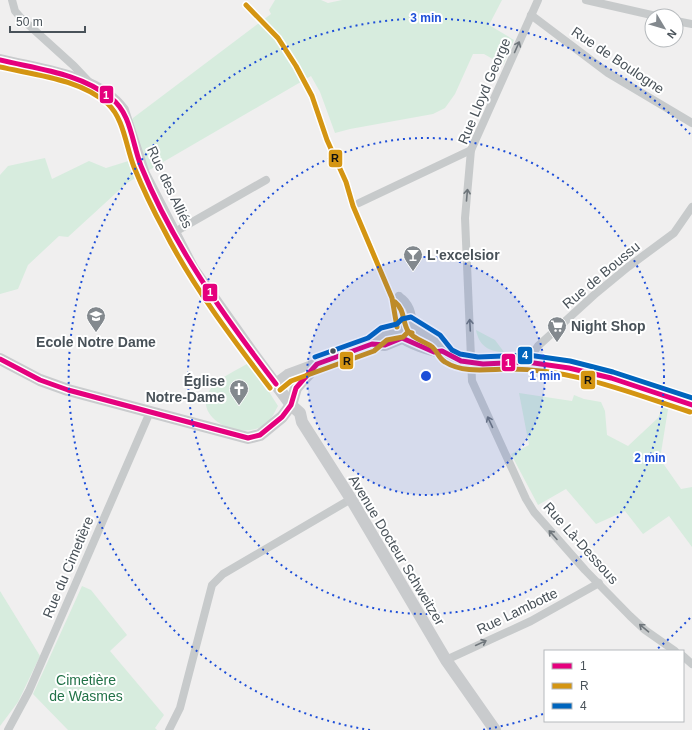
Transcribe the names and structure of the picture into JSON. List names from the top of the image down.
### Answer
{
  "streets": {
    "street": [
      "Rue de Boulogne",
      "Rue Lloyd George",
      "Rue des Alliés",
      "Rue de Boussu",
      "Rue Là-Dessous",
      "Avenue Docteur Schweitzer",
      "Rue du Cimetière",
      "Rue Lambotte"
    ]
  },
  "crossings": [
    ["Rue de Boulogne", "Rue Lloyd George"],
    ["Rue Lloyd George", "Rue Là-Dessous"],
    ["Rue Là-Dessous", "Rue Lambotte"],
    ["Avenue Docteur Schweitzer", "Rue Lambotte"]
  ],
  "one_way": ["Rue Lloyd George", "Rue Là-Dessous", "Rue Lambotte"],
  "parks": ["Cimetière de Wasmes"],
  "places": {
    "bar": ["L'excelsior"],
    "school or university": ["Ecole Notre Dame"],
    "supermarket": ["Night Shop"],
    "church": ["Église Notre-Dame"]
  },
  "lines": ["transit line R", "transit line 1", "transit line 4"],
  "legend": ["1", "R", "4"],
  "scale_bar": "50 m",
  "north": "bottom right",
  "rings": ["3 min", "1 min", "2 min"]
}
